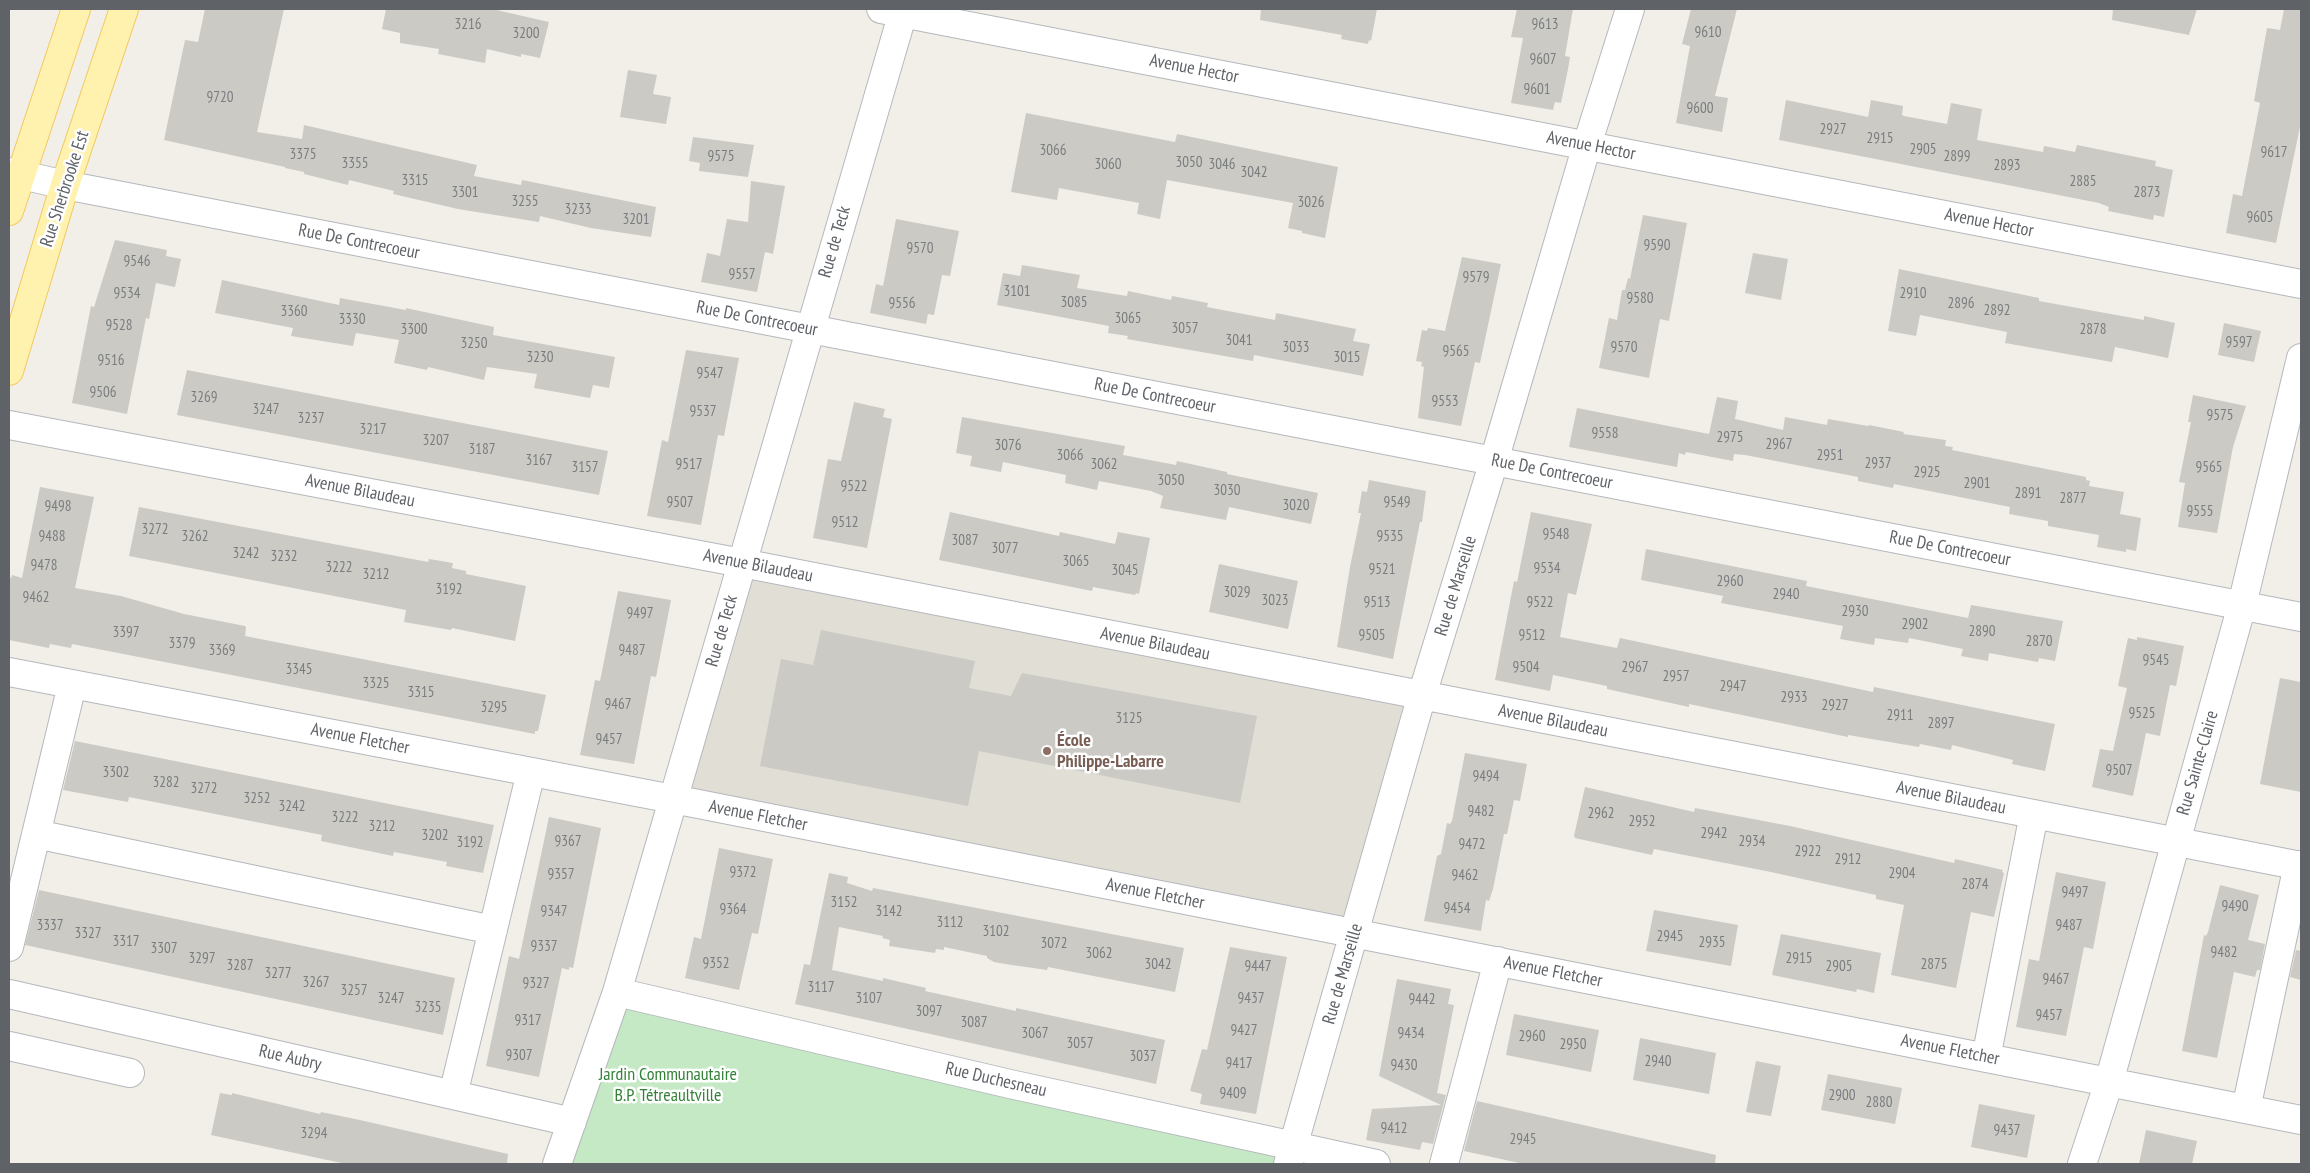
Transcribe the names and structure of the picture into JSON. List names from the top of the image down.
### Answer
{
  "streets": {
    "main road": ["Rue Sherbrooke Est"],
    "street": [
      "Avenue Hector",
      "Rue De Contrecoeur",
      "Rue de Teck",
      "Avenue Bilaudeau",
      "Rue de Marseille",
      "Avenue Fletcher",
      "Rue Sainte-Claire",
      "Rue Aubry",
      "Rue Duchesneau"
    ]
  },
  "crossings": [
    ["Avenue Hector", "Rue de Teck"],
    ["Avenue Hector", "Rue de Marseille"],
    ["Rue Sherbrooke Est", "Rue De Contrecoeur"],
    ["Rue De Contrecoeur", "Rue de Teck"],
    ["Rue De Contrecoeur", "Rue de Marseille"],
    ["Rue De Contrecoeur", "Rue Sainte-Claire"],
    ["Rue de Teck", "Avenue Bilaudeau"],
    ["Rue de Teck", "Avenue Fletcher"],
    ["Rue de Teck", "Rue Aubry"],
    ["Rue de Teck", "Rue Duchesneau"],
    ["Avenue Bilaudeau", "Rue de Marseille"],
    ["Avenue Bilaudeau", "Rue Sainte-Claire"],
    ["Rue de Marseille", "Avenue Fletcher"],
    ["Rue de Marseille", "Rue Duchesneau"],
    ["Avenue Fletcher", "Rue Sainte-Claire"]
  ],
  "parks": ["Jardin Communautaire B.P. Tétreaultville"],
  "places": ["École Philippe-Labarre"],
  "house_numbers": [
    "3216",
    "9613",
    "9610",
    "3200",
    "9607",
    "9601",
    "9720",
    "9600",
    "2927",
    "2915",
    "2905",
    "3066",
    "9617",
    "3375",
    "9575",
    "2899",
    "3050",
    "3355",
    "3060",
    "3046",
    "2893",
    "3042",
    "3315",
    "2885",
    "3301",
    "2873",
    "3255",
    "3026",
    "3233",
    "9605",
    "3201",
    "9590",
    "9570",
    "9546",
    "9557",
    "9579",
    "3101",
    "9534",
    "2910",
    "9580",
    "3085",
    "9556",
    "2896",
    "2892",
    "3360",
    "3065",
    "3330",
    "9528",
    "3057",
    "3300",
    "2878",
    "3041",
    "9597",
    "3250",
    "3033",
    "9570",
    "9565",
    "3230",
    "3015",
    "9516",
    "9547",
    "9506",
    "3269",
    "9553",
    "3247",
    "9537",
    "9575",
    "3237",
    "3217",
    "9558",
    "2975",
    "3207",
    "2967",
    "3076",
    "3187",
    "3066",
    "2951",
    "3167",
    "2937",
    "9517",
    "3062",
    "3157",
    "9565",
    "2925",
    "3050",
    "2901",
    "9522",
    "3030",
    "2891",
    "2877",
    "9507",
    "9549",
    "3020",
    "9498",
    "9555",
    "9512",
    "3272",
    "9548",
    "9488",
    "3262",
    "9535",
    "3087",
    "3077",
    "3242",
    "3232",
    "3065",
    "9478",
    "3222",
    "9534",
    "9521",
    "3045",
    "3212",
    "2960",
    "3192",
    "3029",
    "2940",
    "9462",
    "3023",
    "9513",
    "9522",
    "2930",
    "9497",
    "2902",
    "2890",
    "3397",
    "9505",
    "9512",
    "2870",
    "3379",
    "3369",
    "9487",
    "9545",
    "9504",
    "2967",
    "3345",
    "2957",
    "3325",
    "2947",
    "3315",
    "2933",
    "9467",
    "2927",
    "3295",
    "9525",
    "2911",
    "3125",
    "2897",
    "9457",
    "9507",
    "3302",
    "9494",
    "3282",
    "3272",
    "3252",
    "3242",
    "9482",
    "2962",
    "3222",
    "2952",
    "3212",
    "2942",
    "3202",
    "9367",
    "2934",
    "3192",
    "9472",
    "2922",
    "2912",
    "9372",
    "2904",
    "9357",
    "9462",
    "2874",
    "9497",
    "3152",
    "9490",
    "9454",
    "9364",
    "9347",
    "3142",
    "3112",
    "3337",
    "9487",
    "3102",
    "3327",
    "2945",
    "3317",
    "2935",
    "3072",
    "9337",
    "3307",
    "9482",
    "3062",
    "3297",
    "2915",
    "9352",
    "3042",
    "2875",
    "3287",
    "9447",
    "2905",
    "3277",
    "9467",
    "3267",
    "9327",
    "3117",
    "3257",
    "3247",
    "3107",
    "9437",
    "9442",
    "3235",
    "3097",
    "9457",
    "9317",
    "3087",
    "9427",
    "3067",
    "9434",
    "2960",
    "3057",
    "2950",
    "9307",
    "3037",
    "2940",
    "9417",
    "9430",
    "9409",
    "2900",
    "2880",
    "9412",
    "9437",
    "3294",
    "2945"
  ]
}
